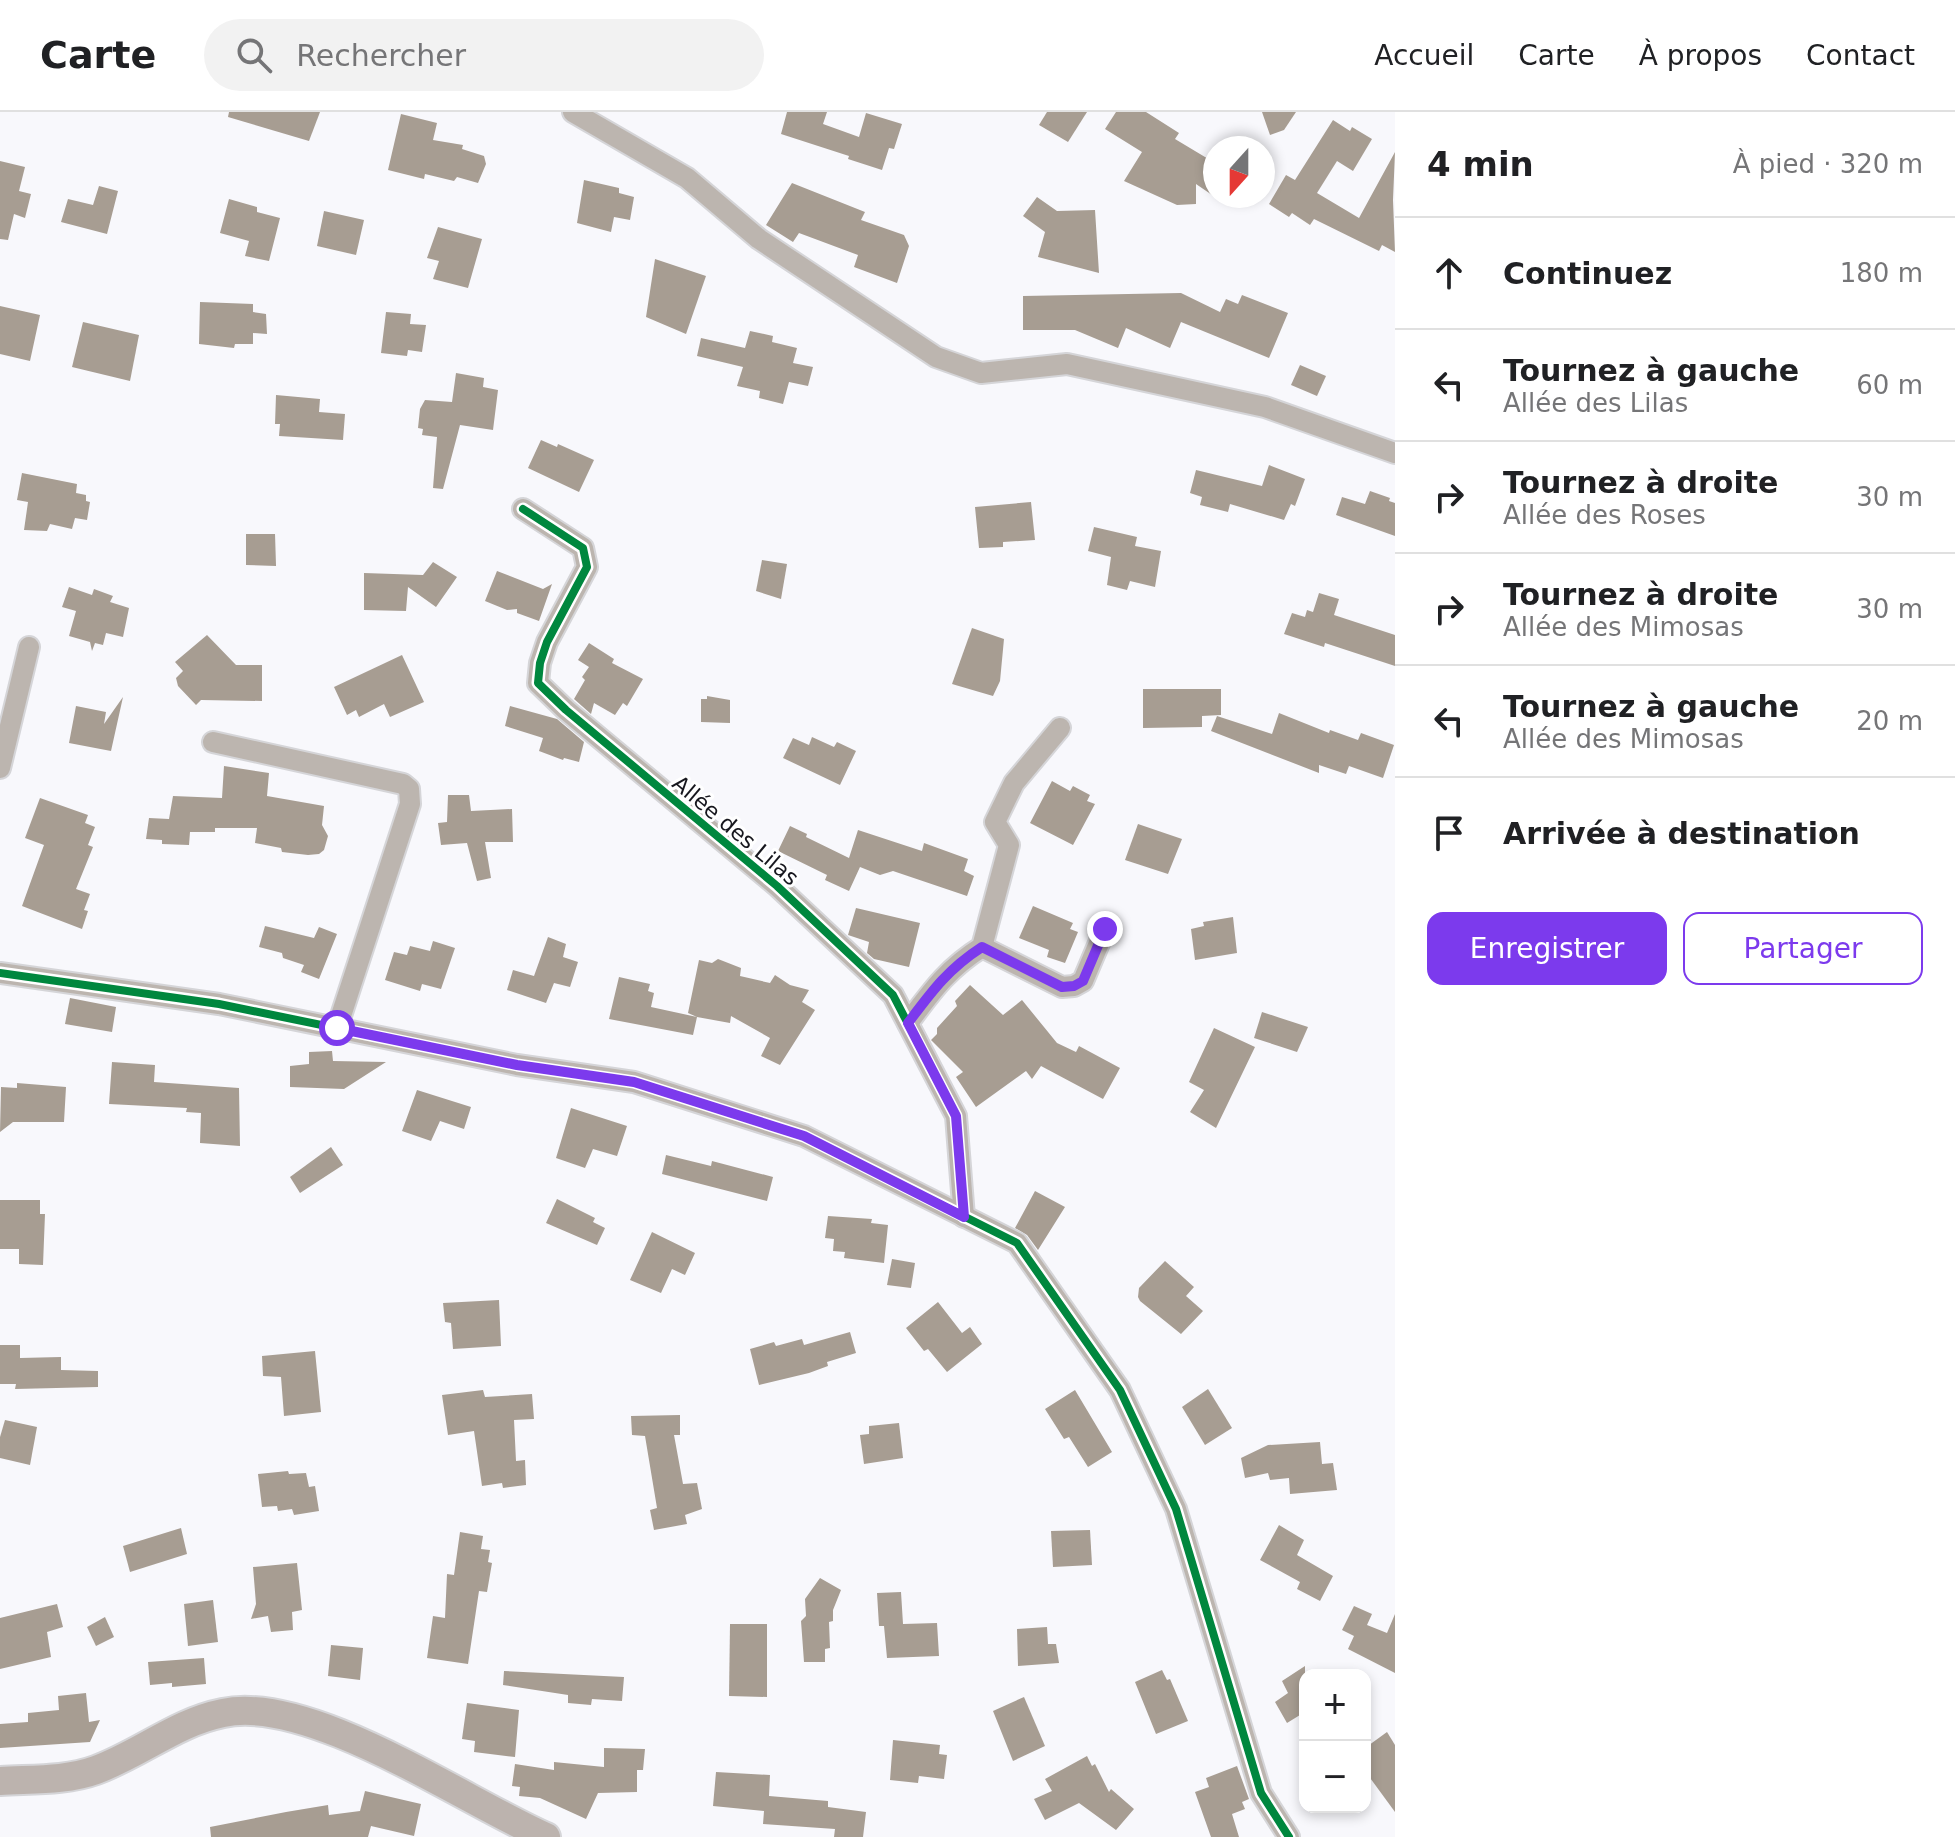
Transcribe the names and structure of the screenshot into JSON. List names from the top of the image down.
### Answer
{
  "streets": {
    "street": ["Allée des Lilas"]
  },
  "north": "bottom",
  "page": {
    "header": "Carte",
    "search": "Rechercher",
    "nav": [
      "Accueil",
      "Carte",
      "À propos",
      "Contact"
    ],
    "heading": ["4 min", "À pied · 320 m"],
    "list": [
      ["Continuez", "180 m"],
      ["Tournez à gauche", "Allée des Lilas", "60 m"],
      ["Tournez à droite", "Allée des Roses", "30 m"],
      ["Tournez à droite", "Allée des Mimosas", "30 m"],
      ["Tournez à gauche", "Allée des Mimosas", "20 m"],
      "Arrivée à destination"
    ],
    "buttons": ["Enregistrer", "Partager"],
    "map_buttons": ["+", "−"]
  }
}
